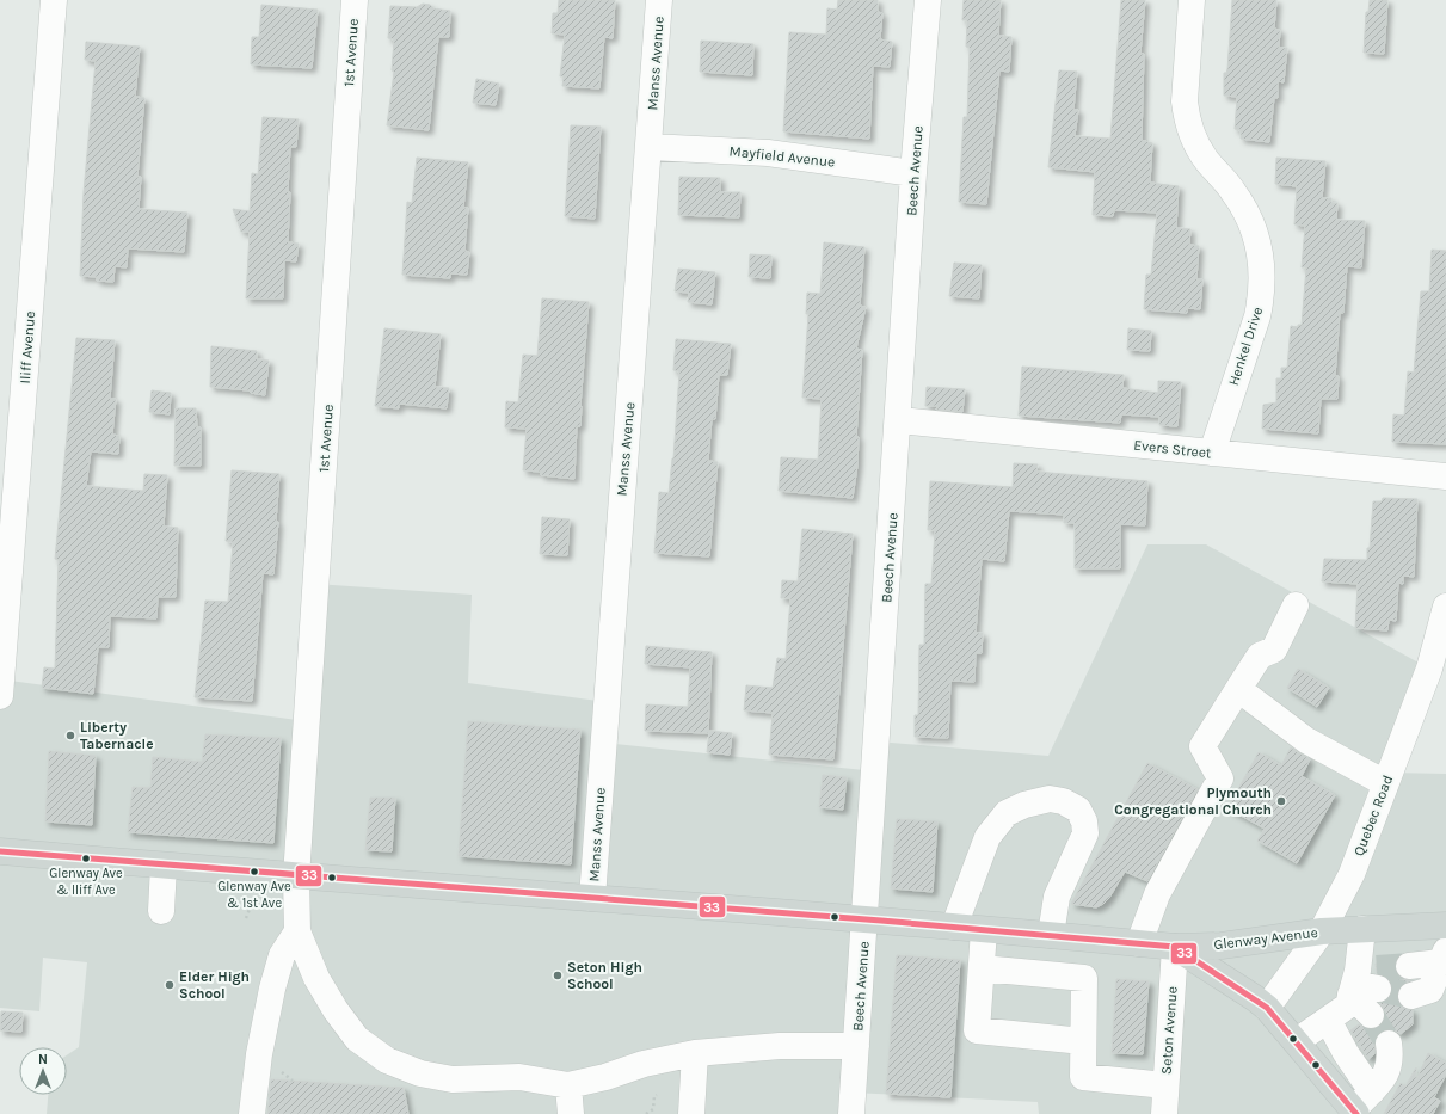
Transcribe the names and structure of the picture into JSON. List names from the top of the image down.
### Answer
{
  "streets": {
    "main road": ["Glenway Avenue"],
    "street": [
      "1st Avenue",
      "Manss Avenue",
      "Mayfield Avenue",
      "Beech Avenue",
      "Henkel Drive",
      "Iliff Avenue",
      "Evers Street",
      "Quebec Road",
      "Seton Avenue"
    ]
  },
  "crossings": [
    ["1st Avenue", "Glenway Avenue"],
    ["Manss Avenue", "Mayfield Avenue"],
    ["Manss Avenue", "Glenway Avenue"],
    ["Mayfield Avenue", "Beech Avenue"],
    ["Beech Avenue", "Evers Street"],
    ["Beech Avenue", "Glenway Avenue"],
    ["Henkel Drive", "Evers Street"],
    ["Quebec Road", "Glenway Avenue"],
    ["Glenway Avenue", "Seton Avenue"]
  ],
  "places": [
    "Liberty Tabernacle",
    "Plymouth Congregational Church",
    "Glenway Ave & Iliff Ave",
    "Glenway Ave & 1st Ave",
    "Seton High School",
    "Elder High School"
  ],
  "lines": ["transit line 33"],
  "north": "top"
}
